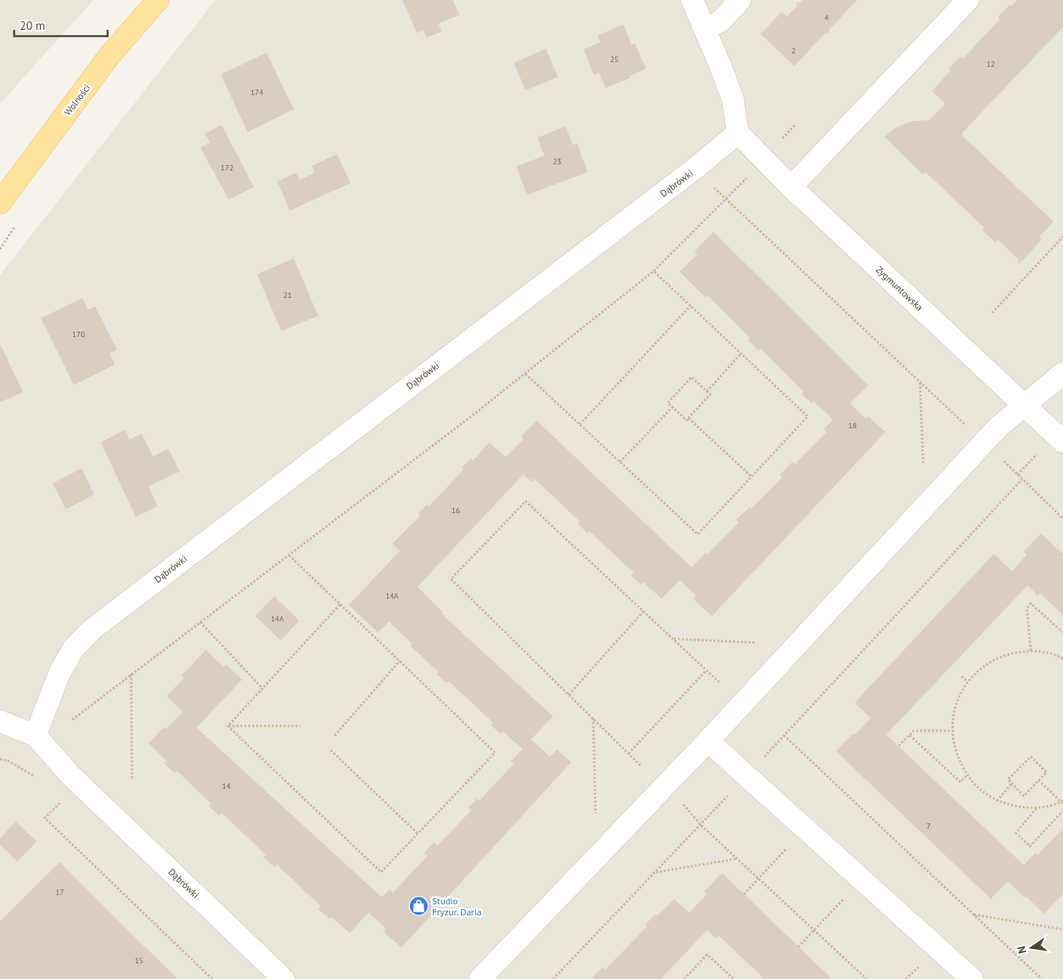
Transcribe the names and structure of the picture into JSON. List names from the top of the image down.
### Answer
{
  "streets": {
    "main road": ["Wolności"],
    "street": ["Dąbrówki", "Zygmuntowska"]
  },
  "crossings": [
    ["Dąbrówki", "Zygmuntowska"]
  ],
  "places": {
    "shop": ["Studio Fryzur. Daria"]
  },
  "house_numbers": [
    "4",
    "2",
    "25",
    "12",
    "174",
    "23",
    "172",
    "21",
    "170",
    "18",
    "16",
    "14A",
    "14A",
    "14",
    "7",
    "17",
    "15"
  ],
  "scale_bar": "20 m",
  "north": "left"
}
